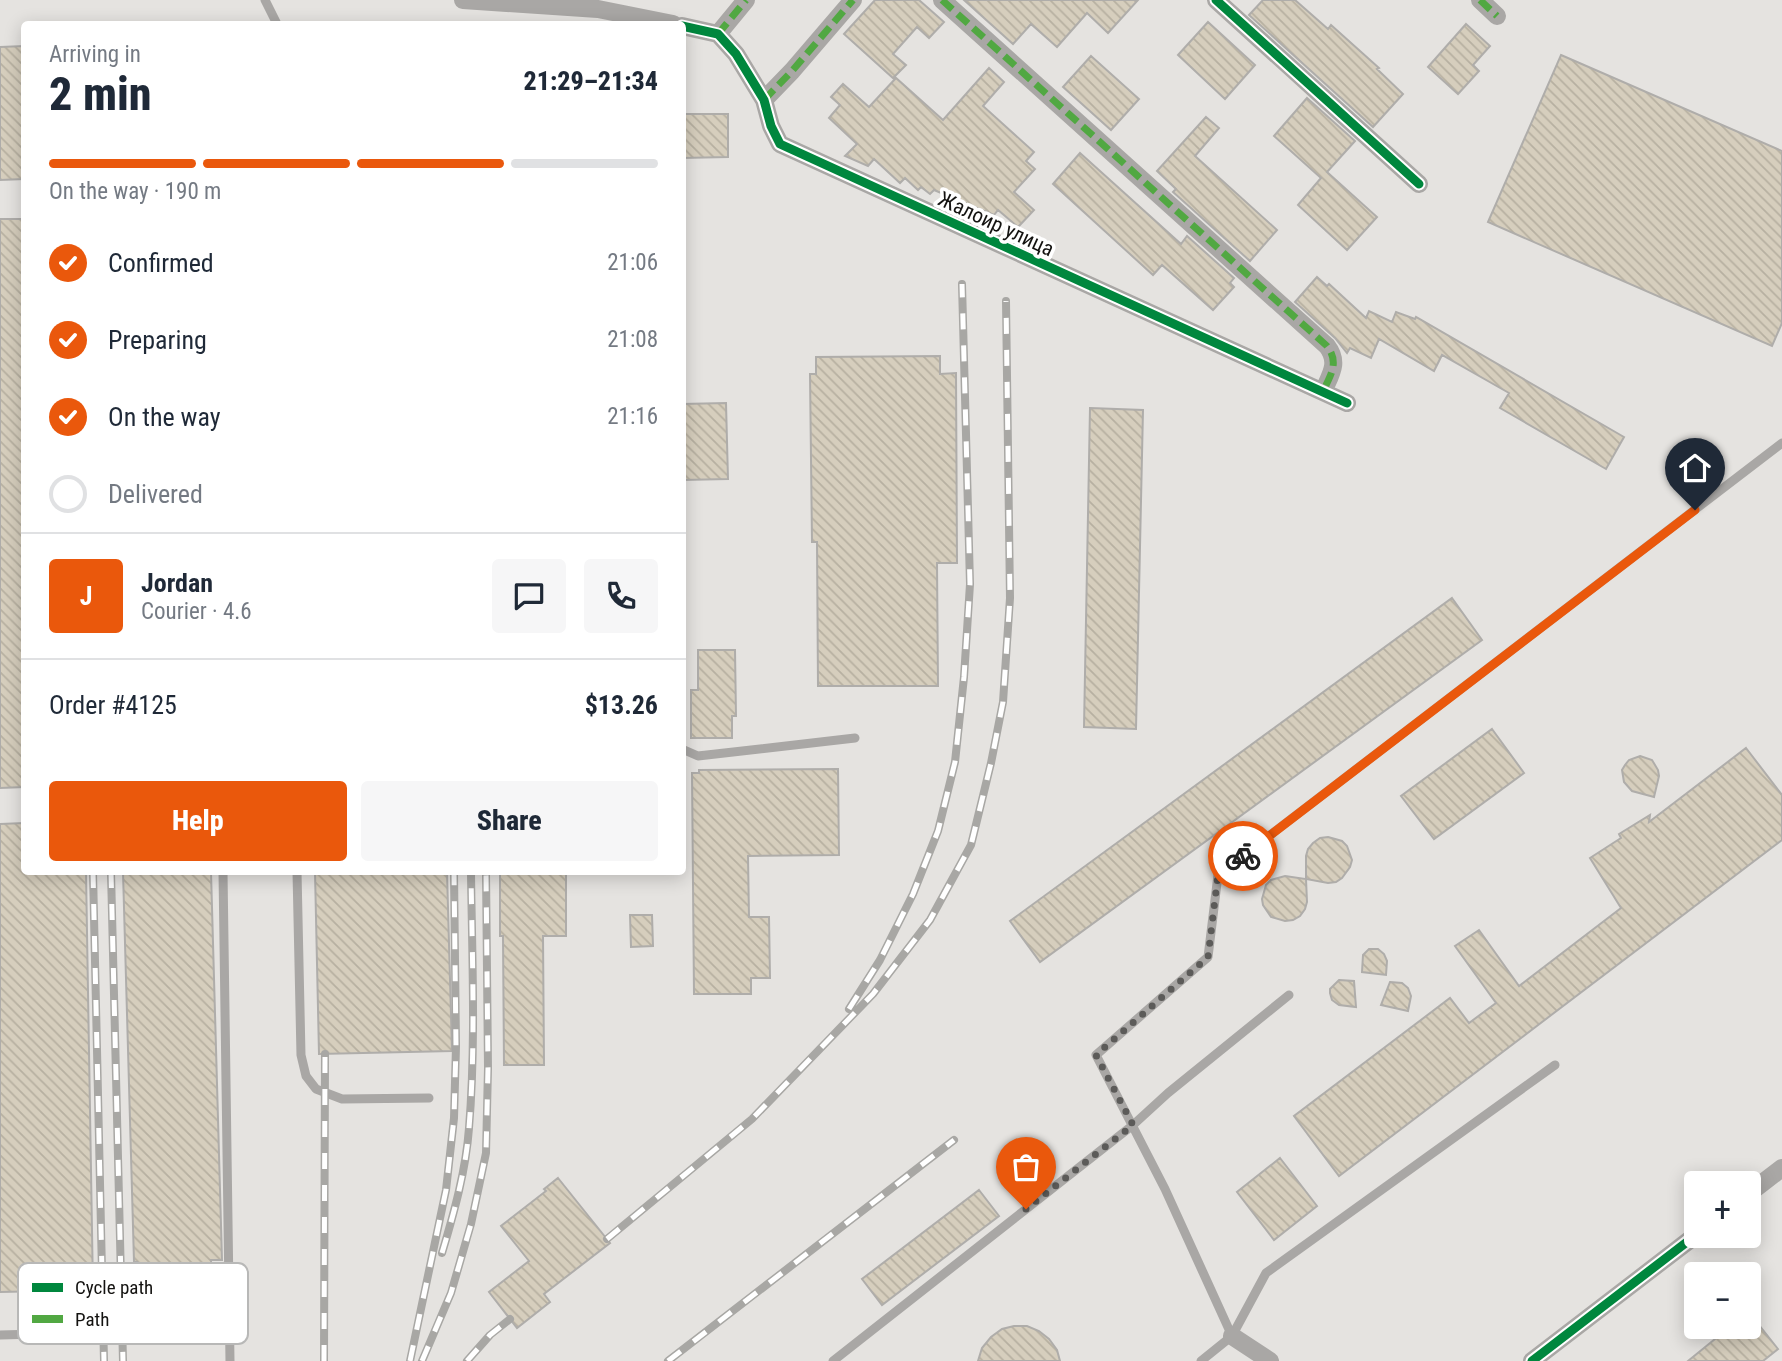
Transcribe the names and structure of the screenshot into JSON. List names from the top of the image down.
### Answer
{
  "streets": {
    "street": ["Жалоир улица"]
  },
  "legend": ["Cycle path", "Path"],
  "page": {
    "heading": ["2 min", "Arriving in", "21:29–21:34"],
    "panel": [
      "Jordan",
      "Courier · 4.6",
      "Order #4125",
      "$13.26"
    ],
    "bar": "On the way · 190 m",
    "list": [
      ["Confirmed", "21:06"],
      ["Preparing", "21:08"],
      ["On the way", "21:16"],
      "Delivered"
    ],
    "round": "J",
    "buttons": ["Help", "Share"],
    "map_buttons": ["+", "−"]
  }
}
